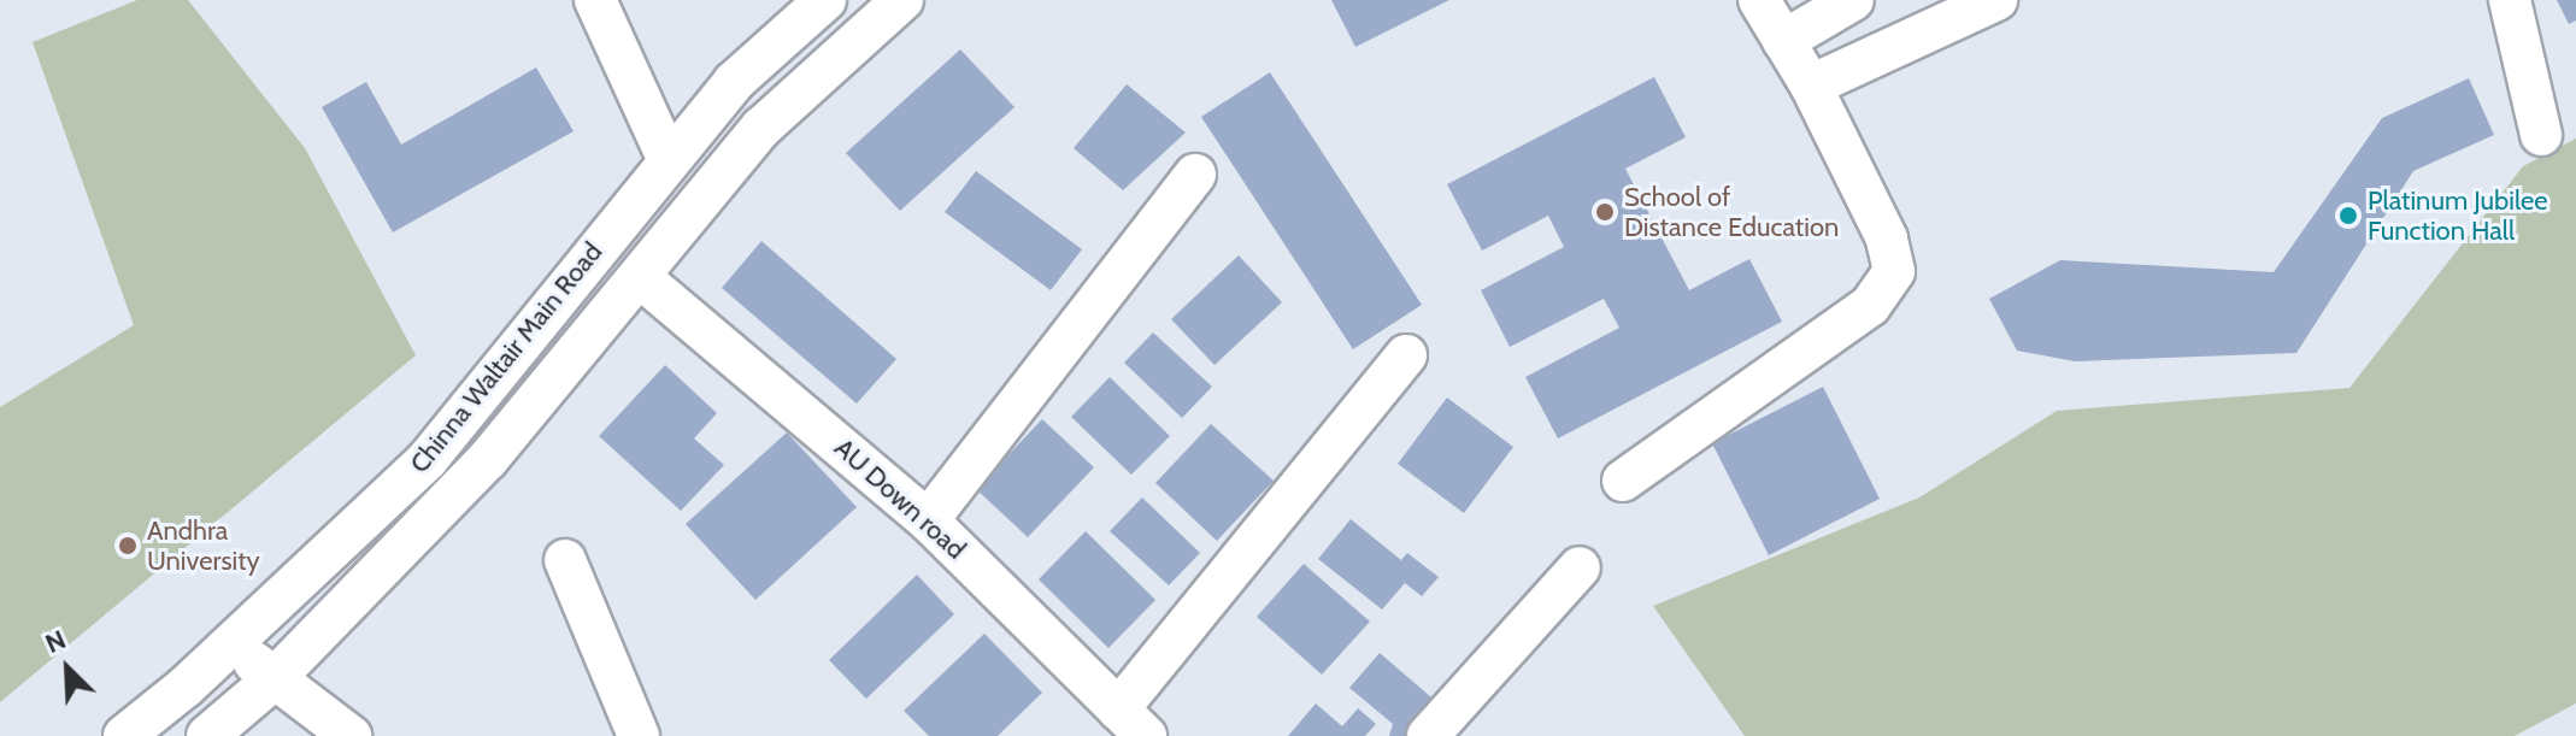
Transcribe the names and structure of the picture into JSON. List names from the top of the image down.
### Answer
{
  "streets": {
    "street": ["Chinna Waltair Main Road", "AU Down road"]
  },
  "crossings": [
    ["Chinna Waltair Main Road", "AU Down road"]
  ],
  "places": ["School of Distance Education", "Platinum Jubilee Function Hall", "Andhra University"],
  "north": "top left"
}
